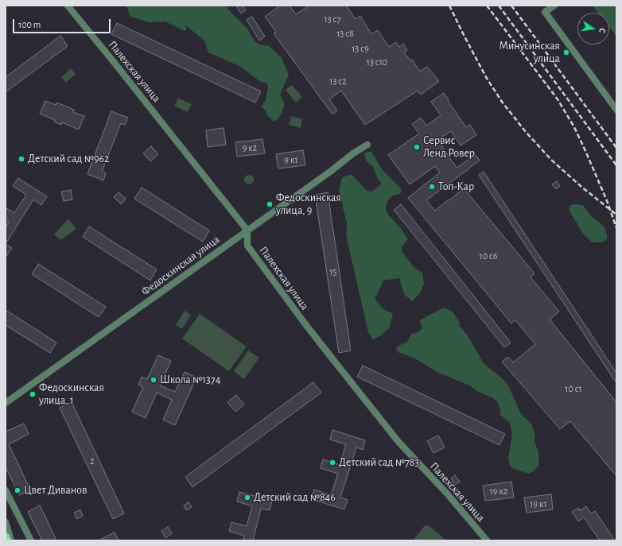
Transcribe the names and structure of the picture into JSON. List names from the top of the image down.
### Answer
{
  "streets": {
    "street": ["Палехская улица", "Федоскинская улица"]
  },
  "crossings": [
    ["Палехская улица", "Федоскинская улица"]
  ],
  "places": [
    "Минусинская улица",
    "Сервис Ленд Ровер",
    "Детский сад №962",
    "Топ-Кар",
    "Федоскинская улица, 9",
    "Школа №1374",
    "Федоскинская улица, 1",
    "Детский сад №783",
    "Цвет Диванов",
    "Детский сад №846"
  ],
  "house_numbers": [
    "13 с7",
    "13 с8",
    "13 с9",
    "13 с10",
    "13 с2",
    "9 к2",
    "9 к1",
    "10 с6",
    "15",
    "10 с1",
    "2",
    "19 к2",
    "19 к1"
  ],
  "scale_bar": "100 m",
  "north": "right"
}
